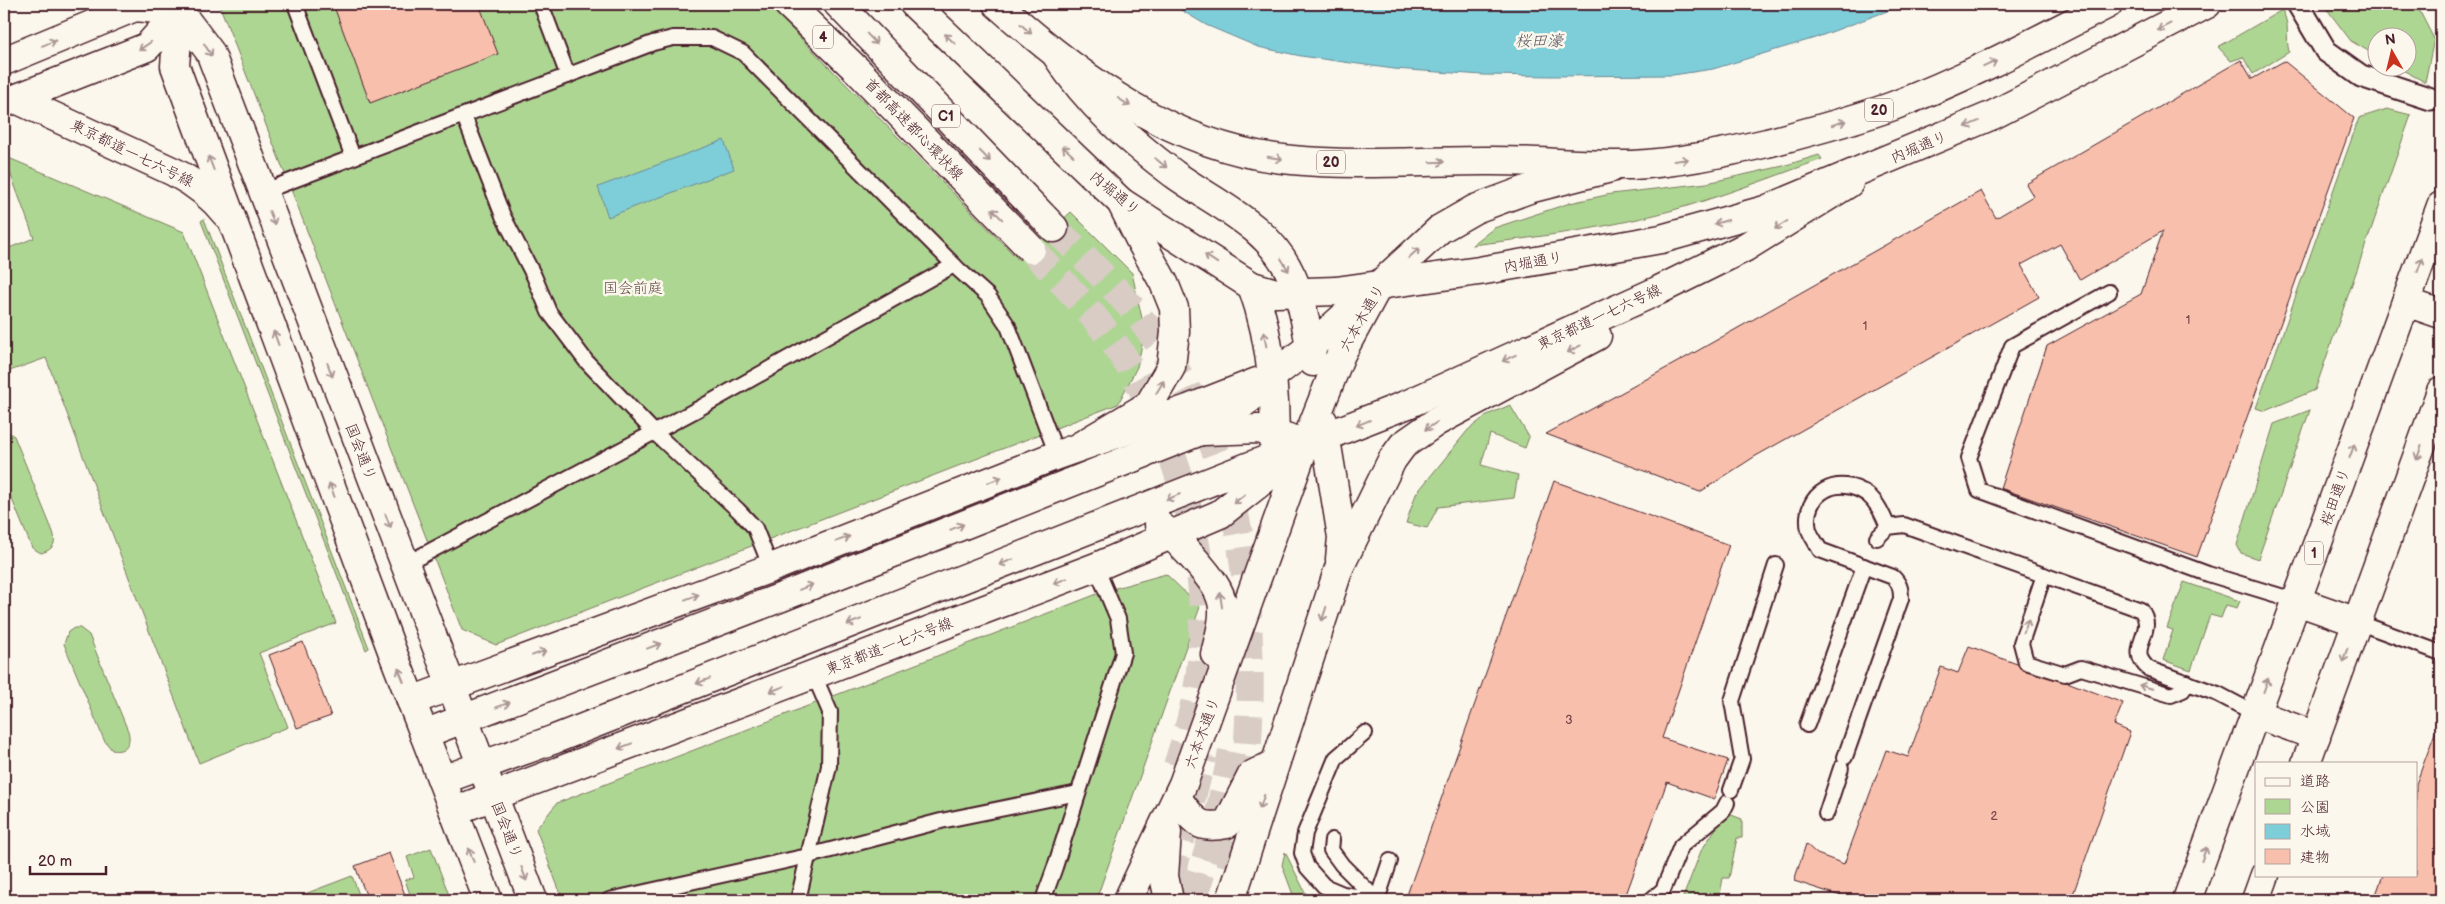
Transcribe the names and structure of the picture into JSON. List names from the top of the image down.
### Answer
{
  "streets": {
    "main road": [
      "4",
      "20",
      "C1",
      "首都高速都心環状線",
      "内堀通り",
      "東京都道一七六号線",
      "六本木通り",
      "国会通り",
      "桜田通り",
      "1"
    ]
  },
  "crossings": [
    ["4", "首都高速都心環状線"],
    ["20", "六本木通り"],
    ["内堀通り", "東京都道一七六号線"],
    ["内堀通り", "六本木通り"],
    ["東京都道一七六号線", "六本木通り"],
    ["東京都道一七六号線", "国会通り"]
  ],
  "water": ["桜田濠"],
  "parks": ["国会前庭"],
  "house_numbers": [
    "1",
    "1",
    "3",
    "2"
  ],
  "legend": [
    "道路",
    "公園",
    "水域",
    "建物"
  ],
  "scale_bar": "20 m",
  "north": "top"
}
